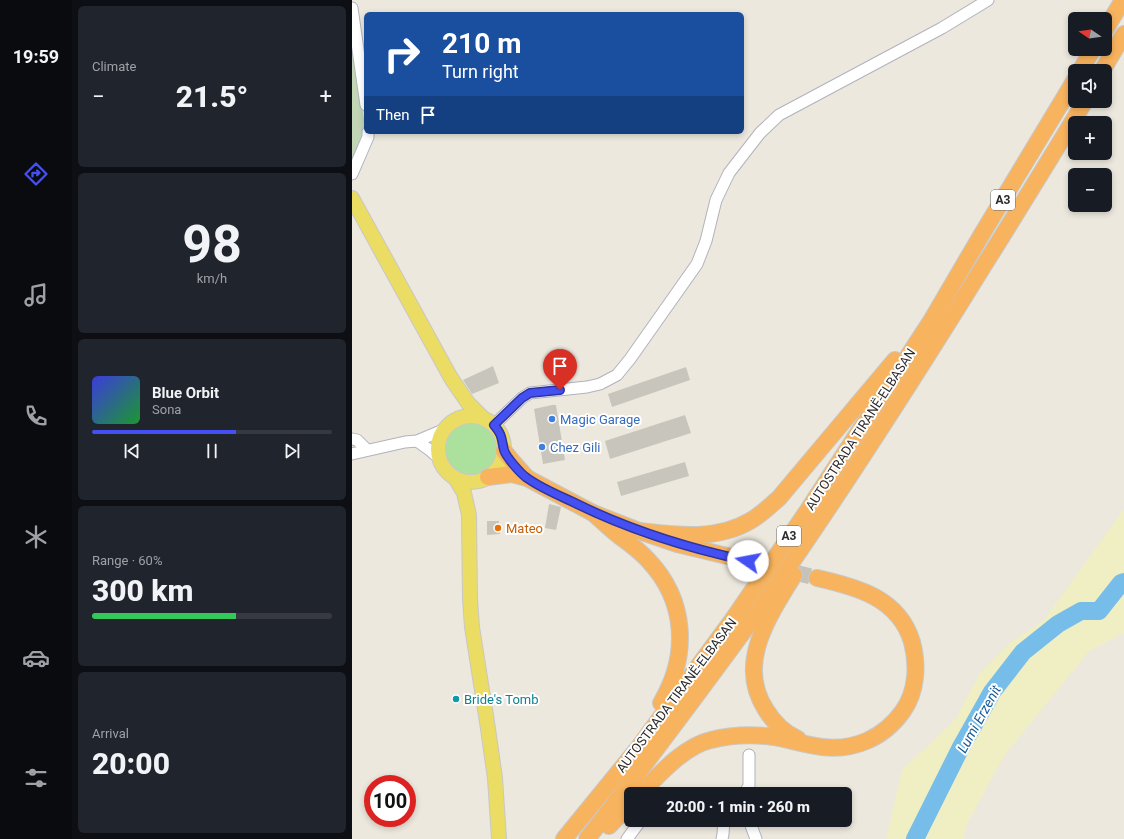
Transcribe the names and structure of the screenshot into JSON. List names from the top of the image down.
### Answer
{
  "streets": {
    "highway": ["A3", "AUTOSTRADA TIRANË-ELBASAN"]
  },
  "crossings": [
    ["A3", "AUTOSTRADA TIRANË-ELBASAN"]
  ],
  "water": ["Lumi Erzenit"],
  "places": [
    "Magic Garage",
    "Chez Gili",
    "Mateo",
    "Bride's Tomb"
  ],
  "north": "left",
  "page": {
    "tabs": "19:59",
    "tile": [
      "Climate",
      ["98", "km/h"],
      ["Range · 60%", "300 km"],
      ["Arrival", "20:00"]
    ],
    "map_buttons": ["+", "−"],
    "turn": ["210 m", "Turn right"],
    "heat": ["−", "21.5°", "+"],
    "then": "Then",
    "song": ["Blue Orbit", "Sona"],
    "limit": "100",
    "trip": "20:00 · 1 min · 260 m"
  }
}
